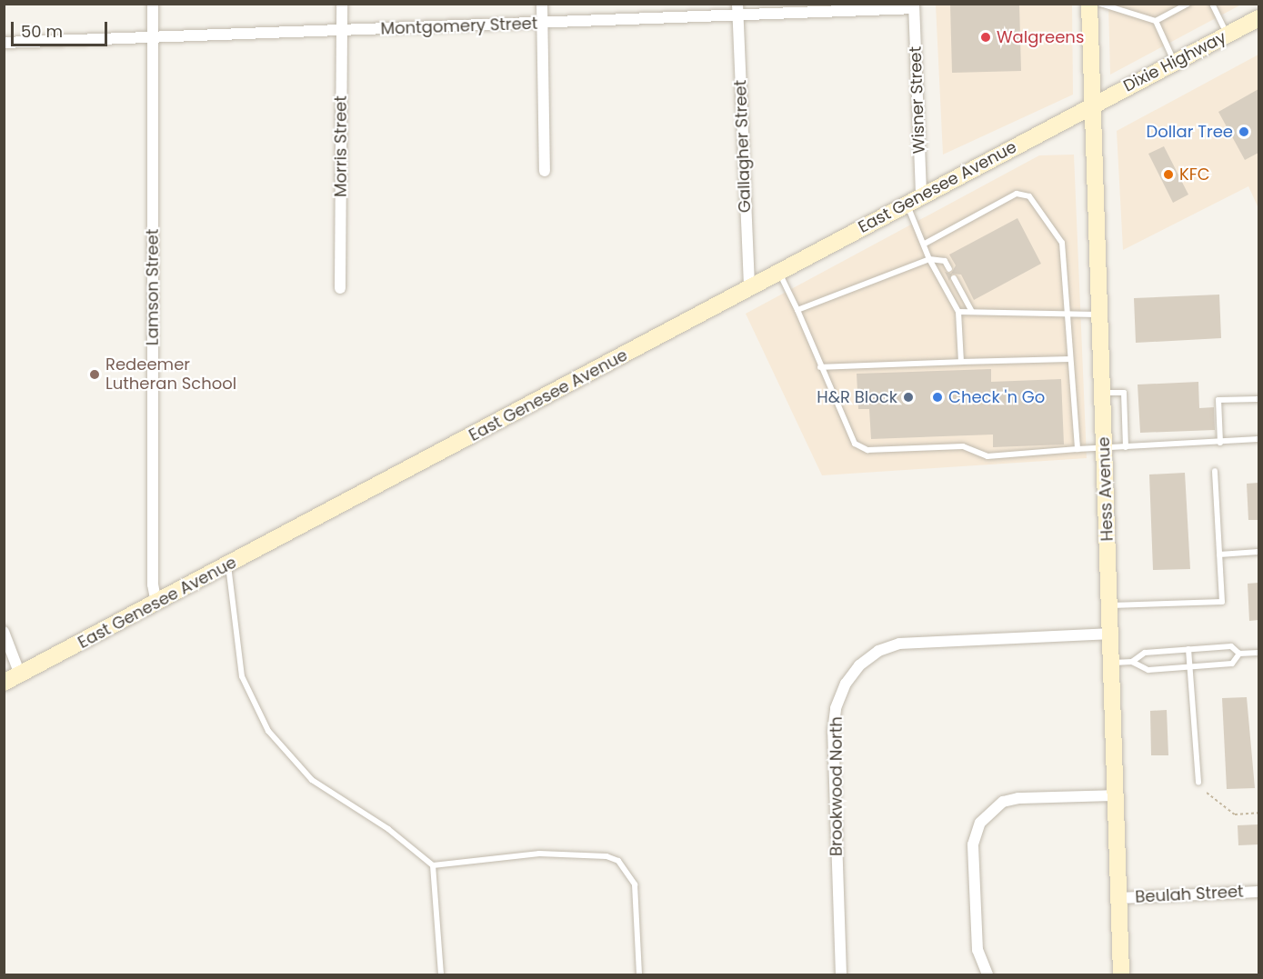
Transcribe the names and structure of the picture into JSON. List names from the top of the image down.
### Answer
{
  "streets": {
    "main road": ["Dixie Highway", "East Genesee Avenue", "Hess Avenue"],
    "street": [
      "Montgomery Street",
      "Wisner Street",
      "Morris Street",
      "Gallagher Street",
      "Lamson Street",
      "Brookwood North",
      "Beulah Street"
    ]
  },
  "crossings": [
    ["Montgomery Street", "Wisner Street"],
    ["Montgomery Street", "Morris Street"],
    ["Montgomery Street", "Gallagher Street"],
    ["Montgomery Street", "Lamson Street"],
    ["Dixie Highway", "East Genesee Avenue"],
    ["Dixie Highway", "Hess Avenue"],
    ["Wisner Street", "East Genesee Avenue"],
    ["Gallagher Street", "East Genesee Avenue"],
    ["East Genesee Avenue", "Lamson Street"],
    ["East Genesee Avenue", "Hess Avenue"],
    ["Hess Avenue", "Brookwood North"],
    ["Hess Avenue", "Beulah Street"]
  ],
  "places": [
    "Walgreens",
    "Dollar Tree",
    "KFC",
    "Redeemer Lutheran School",
    "H&R Block",
    "Check 'n Go"
  ],
  "scale_bar": "50 m"
}
